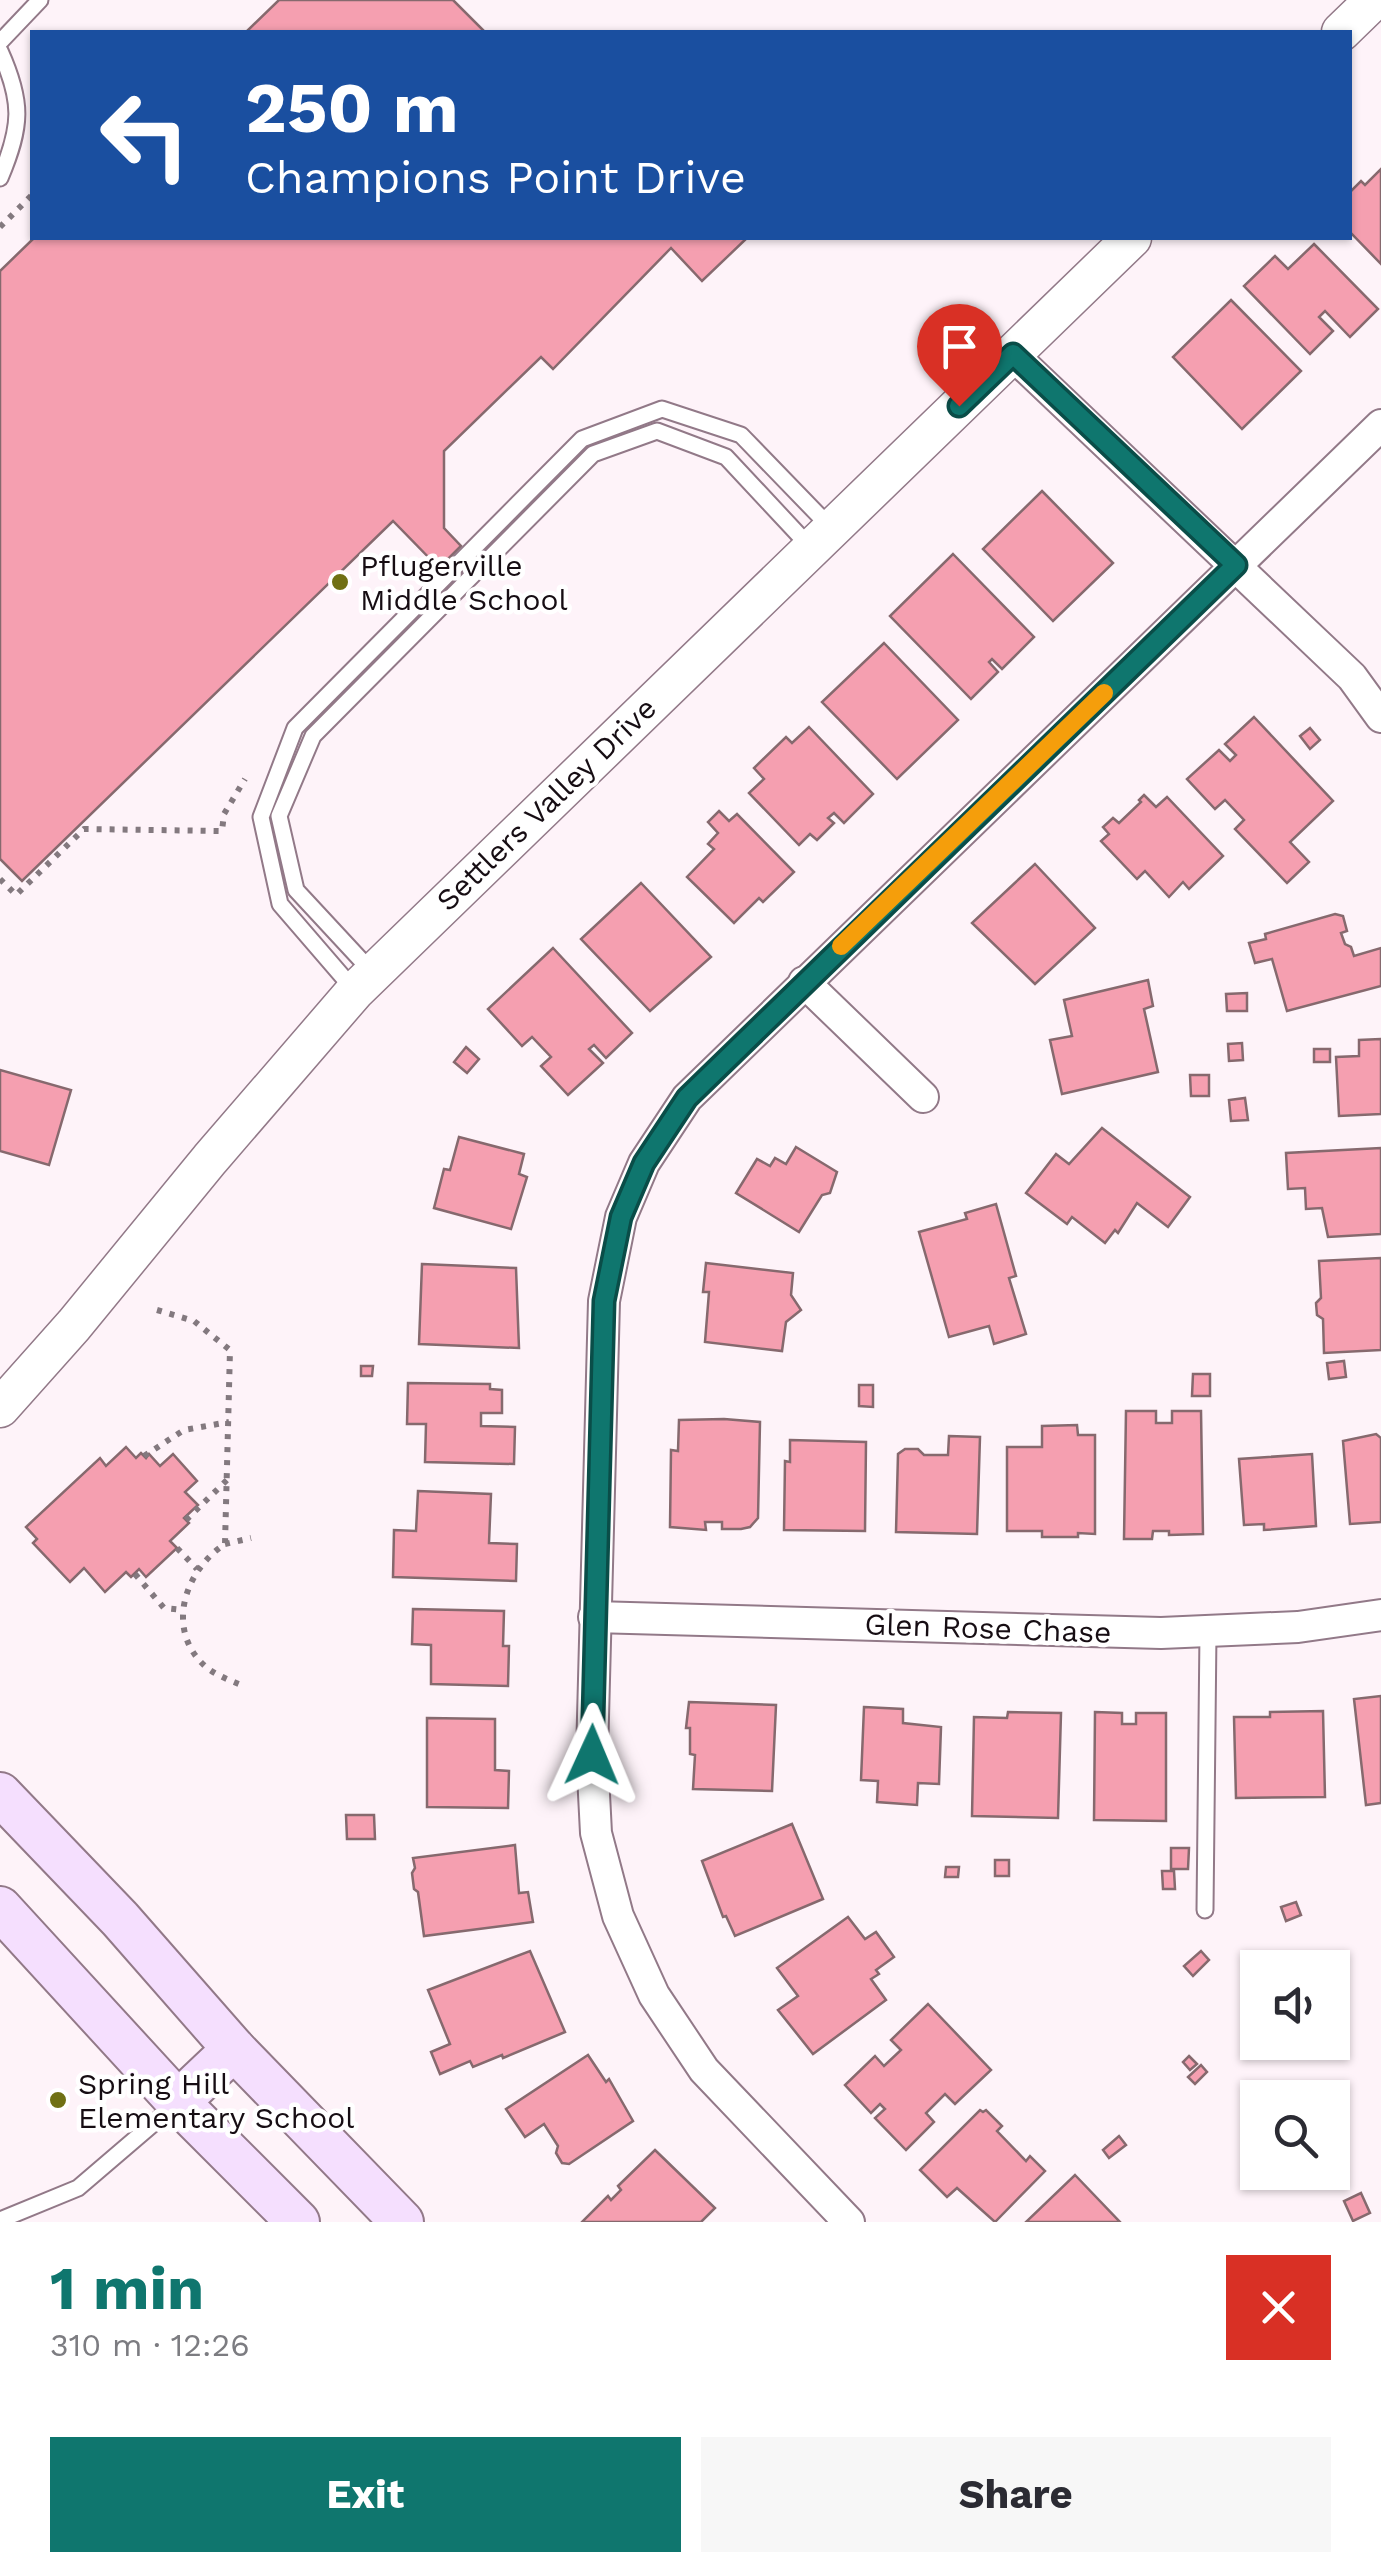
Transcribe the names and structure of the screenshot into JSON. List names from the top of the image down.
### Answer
{
  "streets": {
    "street": ["Settlers Valley Drive", "Glen Rose Chase"]
  },
  "places": ["Pflugerville Middle School", "Spring Hill Elementary School"],
  "page": {
    "turn": ["250 m", "Champions Point Drive"],
    "heading": ["1 min", "310 m · 12:26"],
    "buttons": ["Exit", "Share"]
  }
}
